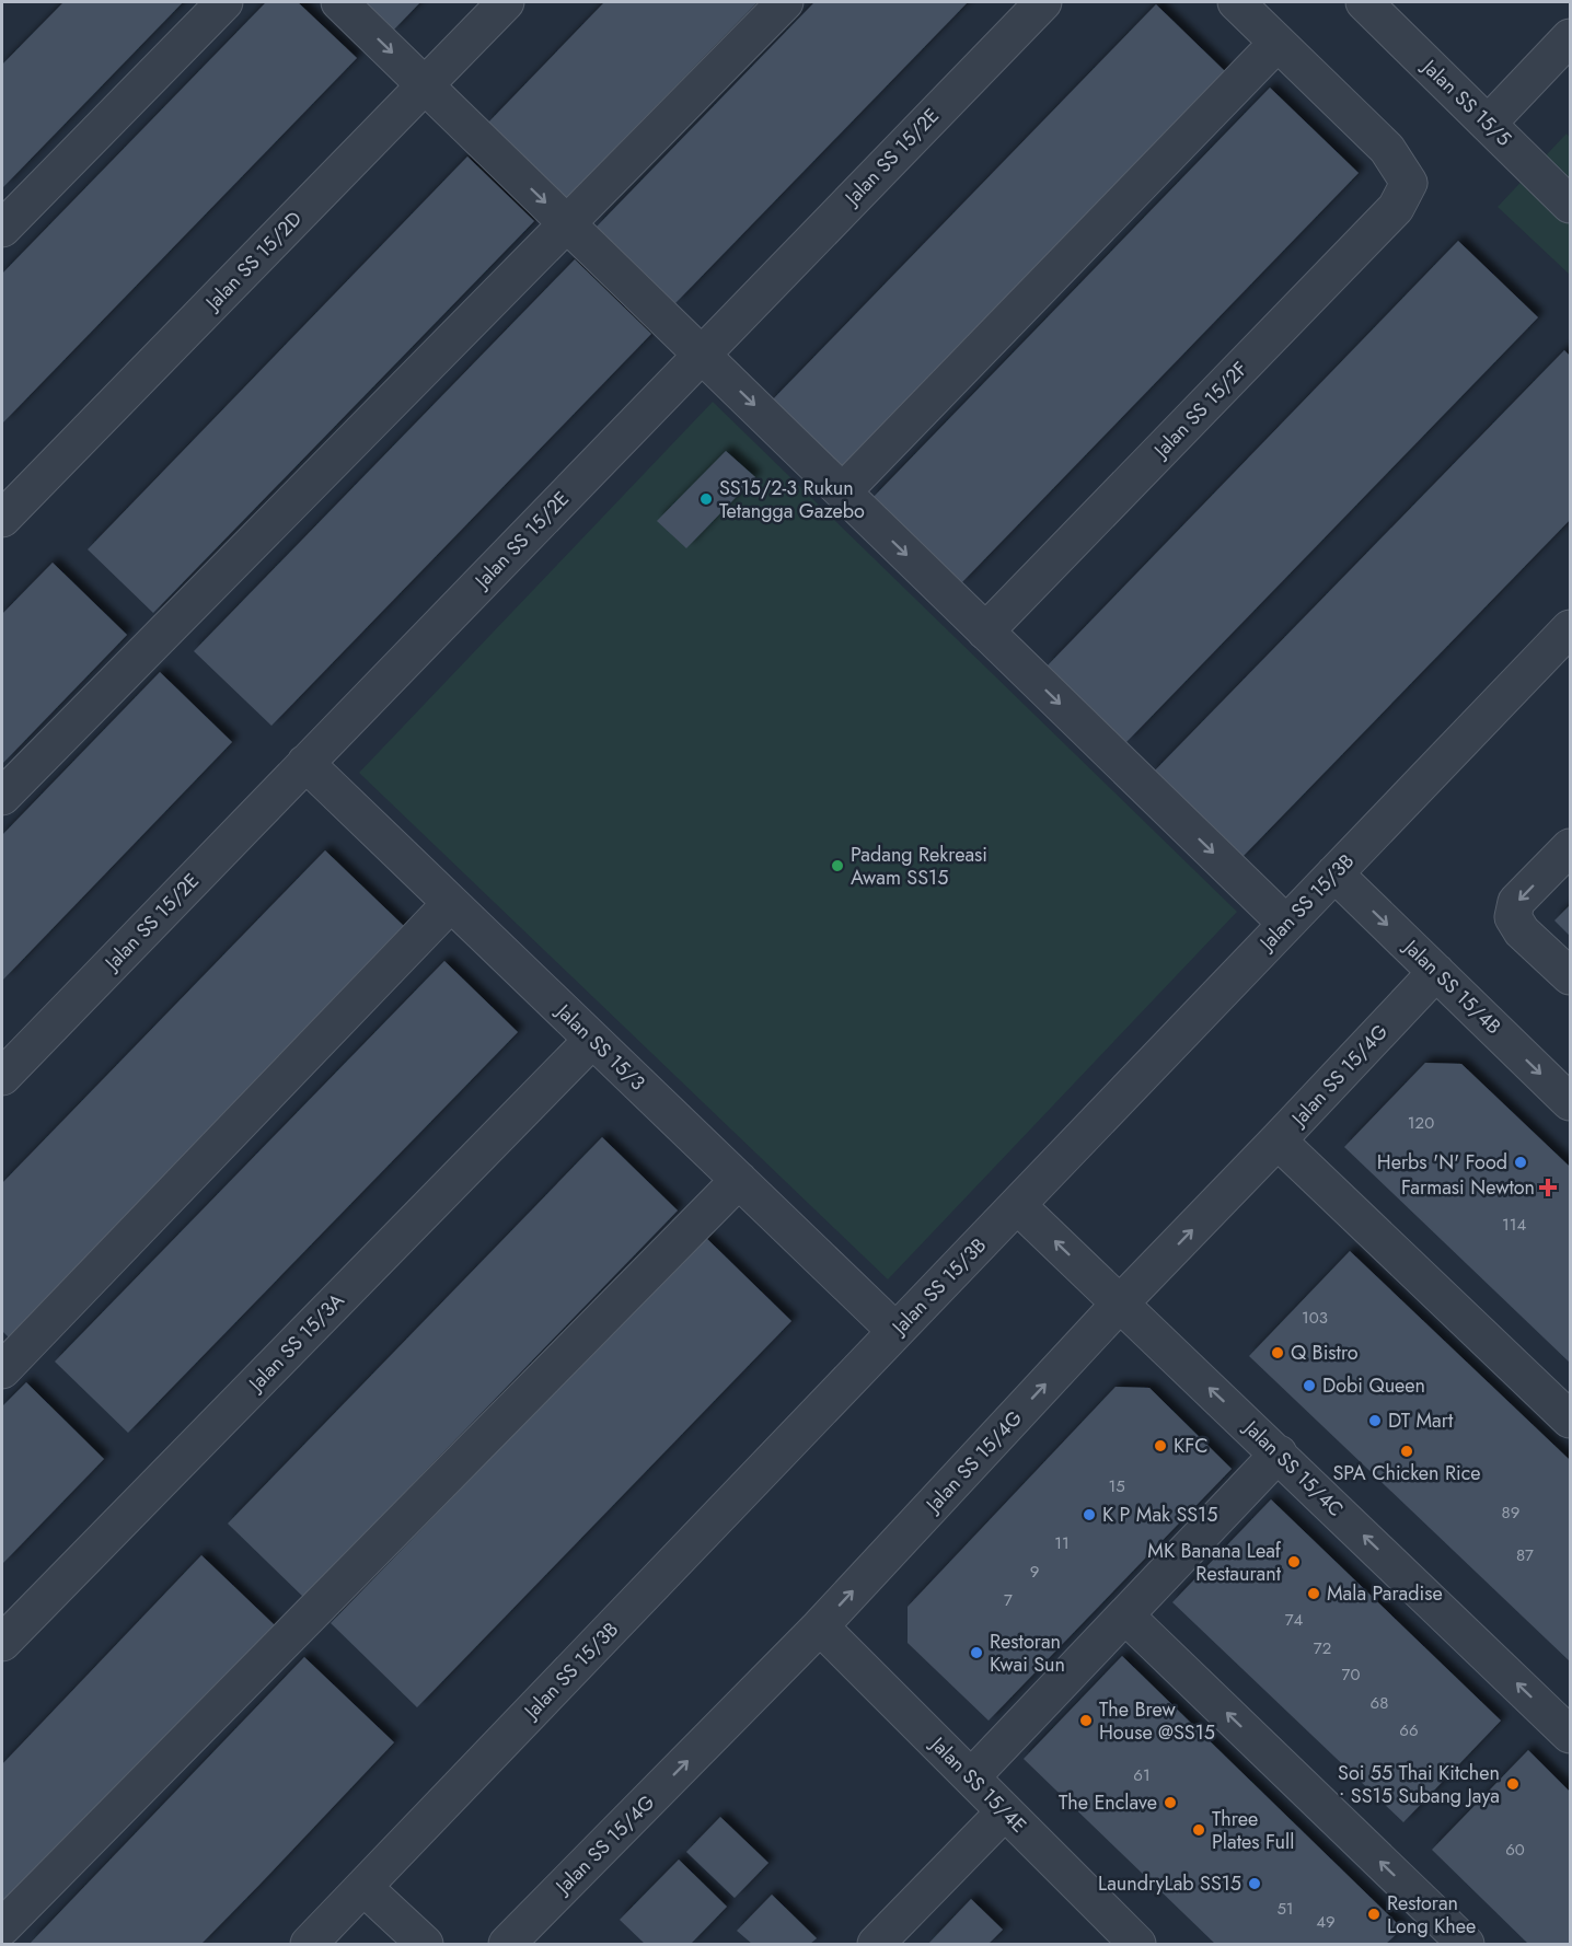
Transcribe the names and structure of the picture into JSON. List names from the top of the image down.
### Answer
{
  "streets": {
    "street": [
      "Jalan SS 15/5",
      "Jalan SS 15/2E",
      "Jalan SS 15/2D",
      "Jalan SS 15/2F",
      "Jalan SS 15/3B",
      "Jalan SS 15/4B",
      "Jalan SS 15/3",
      "Jalan SS 15/4G",
      "Jalan SS 15/3A",
      "Jalan SS 15/4C",
      "Jalan SS 15/4E"
    ]
  },
  "crossings": [
    ["Jalan SS 15/2E", "Jalan SS 15/3"],
    ["Jalan SS 15/3B", "Jalan SS 15/4B"],
    ["Jalan SS 15/3B", "Jalan SS 15/3"],
    ["Jalan SS 15/3B", "Jalan SS 15/4C"],
    ["Jalan SS 15/4B", "Jalan SS 15/4G"],
    ["Jalan SS 15/3", "Jalan SS 15/3A"],
    ["Jalan SS 15/4G", "Jalan SS 15/4C"],
    ["Jalan SS 15/4G", "Jalan SS 15/4E"]
  ],
  "places": {
    "other": [
      "SS15/2-3 Rukun Tetangga Gazebo",
      "Padang Rekreasi Awam SS15",
      "Herbs 'N' Food",
      "Q Bistro",
      "Dobi Queen",
      "DT Mart",
      "KFC",
      "SPA Chicken Rice",
      "K P Mak SS15",
      "MK Banana Leaf Restaurant",
      "Mala Paradise",
      "Restoran Kwai Sun",
      "The Brew House @SS15",
      "Soi 55 Thai Kitchen • SS15 Subang Jaya",
      "The Enclave",
      "Three Plates Full",
      "LaundryLab SS15",
      "Restoran Long Khee"
    ],
    "health": ["Farmasi Newton"]
  },
  "house_numbers": [
    "120",
    "114",
    "103",
    "15",
    "89",
    "11",
    "87",
    "9",
    "7",
    "74",
    "72",
    "70",
    "68",
    "66",
    "61",
    "60",
    "51",
    "49"
  ]
}
